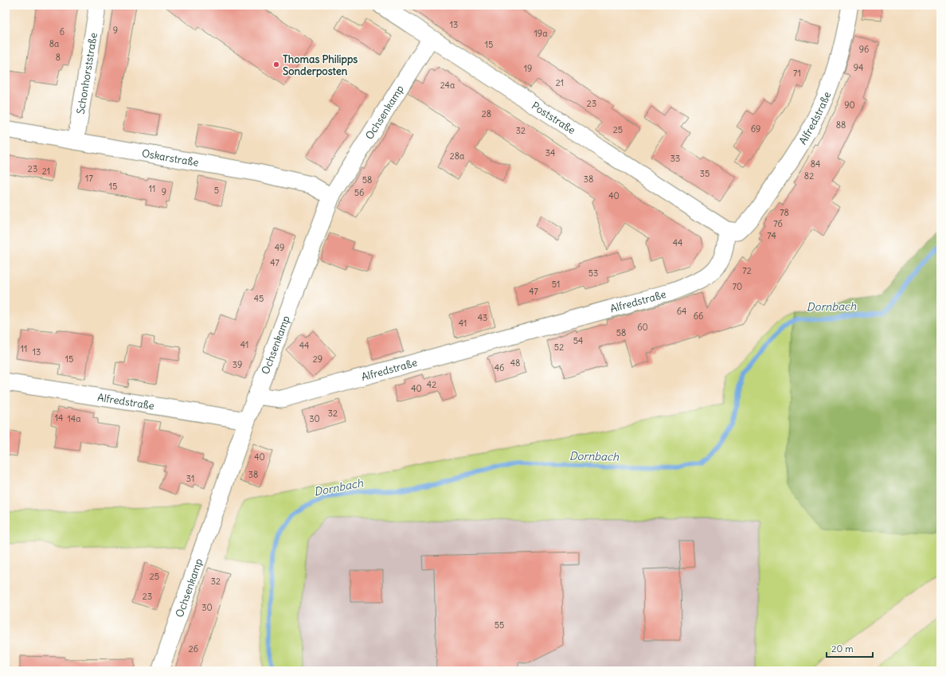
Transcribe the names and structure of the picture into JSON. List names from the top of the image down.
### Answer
{
  "streets": {
    "street": [
      "Schonhorststraße",
      "Ochsenkamp",
      "Alfredstraße",
      "Poststraße",
      "Oskarstraße"
    ]
  },
  "crossings": [
    ["Schonhorststraße", "Oskarstraße"],
    ["Ochsenkamp", "Alfredstraße"],
    ["Ochsenkamp", "Poststraße"],
    ["Ochsenkamp", "Oskarstraße"],
    ["Alfredstraße", "Poststraße"]
  ],
  "water": ["Dornbach"],
  "places": ["Thomas Philipps Sonderposten"],
  "house_numbers": [
    "13",
    "9",
    "6",
    "19a",
    "8a",
    "15",
    "96",
    "8",
    "94",
    "19",
    "71",
    "21",
    "24a",
    "23",
    "90",
    "28",
    "88",
    "69",
    "25",
    "32",
    "34",
    "28a",
    "33",
    "84",
    "23",
    "21",
    "35",
    "82",
    "17",
    "38",
    "58",
    "15",
    "11",
    "5",
    "9",
    "56",
    "40",
    "78",
    "76",
    "74",
    "44",
    "49",
    "47",
    "72",
    "53",
    "51",
    "70",
    "47",
    "45",
    "64",
    "66",
    "43",
    "41",
    "60",
    "58",
    "54",
    "41",
    "44",
    "52",
    "11",
    "13",
    "15",
    "29",
    "48",
    "39",
    "46",
    "42",
    "40",
    "32",
    "14",
    "14a",
    "30",
    "40",
    "38",
    "31",
    "25",
    "32",
    "23",
    "30",
    "55",
    "26"
  ],
  "scale_bar": "20 m"
}
